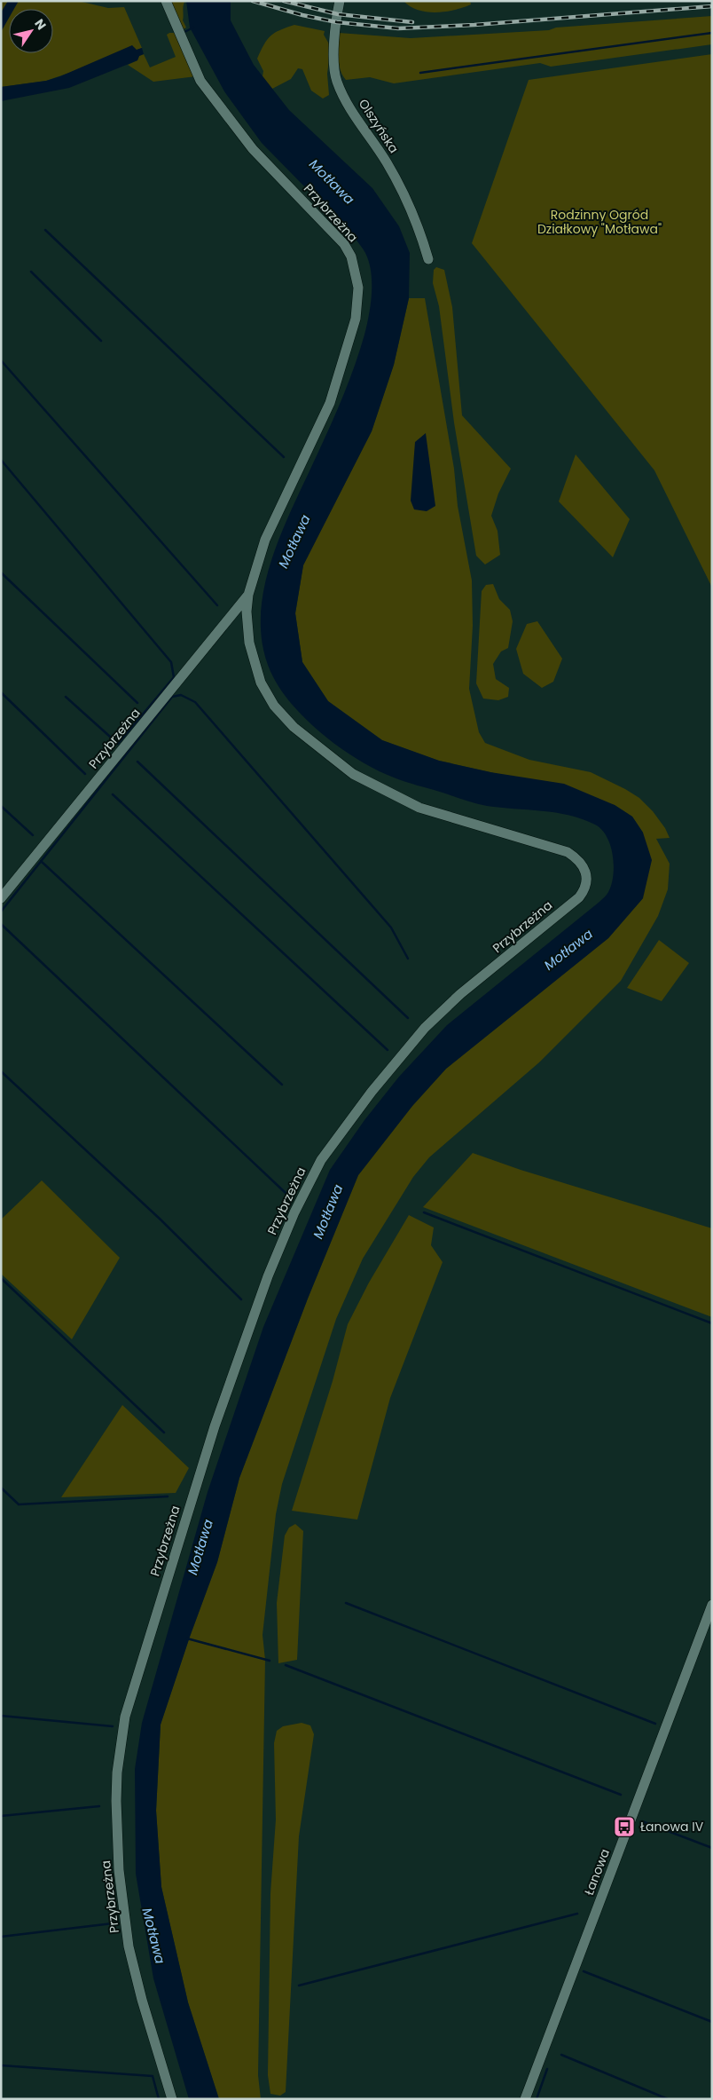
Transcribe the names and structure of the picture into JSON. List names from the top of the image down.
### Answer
{
  "streets": {
    "street": ["Olszyńska", "Przybrzeżna", "Łanowa"]
  },
  "water": ["Motława"],
  "parks": ["Rodzinny Ogród Działkowy \"Motława\""],
  "places": {
    "bus stop": ["Łanowa IV"]
  },
  "north": "top right"
}
